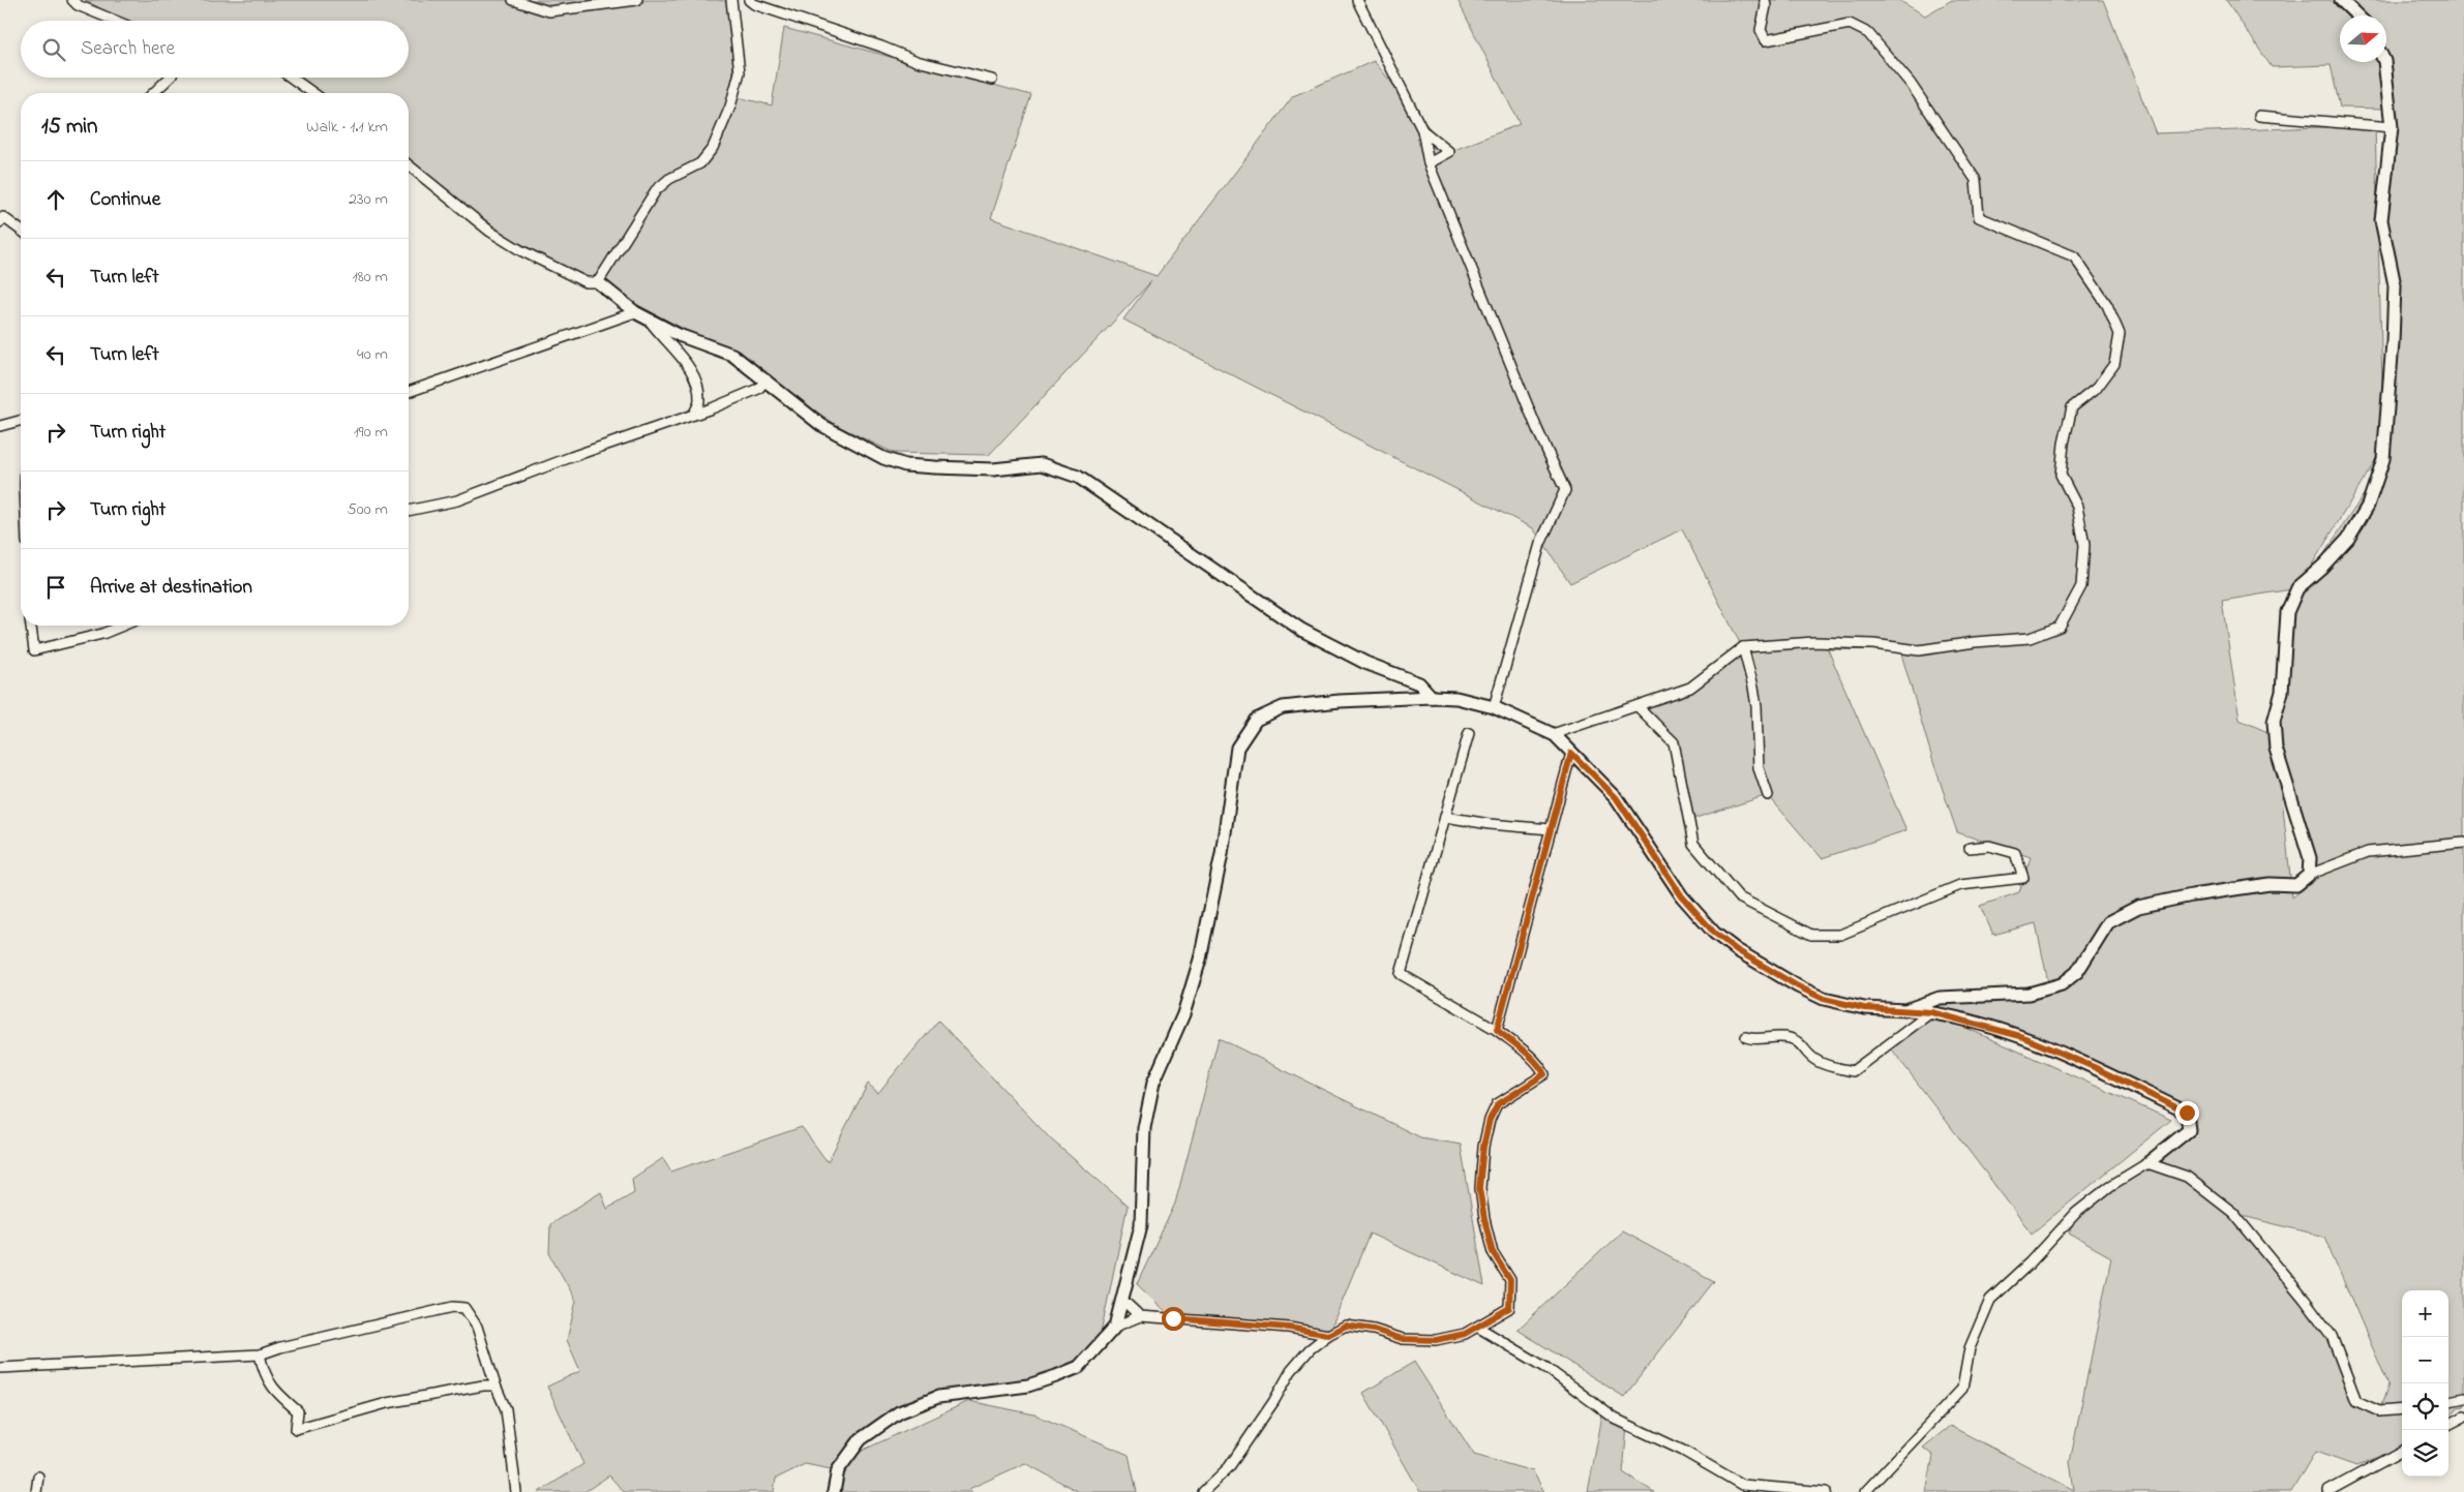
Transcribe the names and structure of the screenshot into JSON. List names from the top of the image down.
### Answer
{
  "north": "right",
  "page": {
    "search": "Search here",
    "heading": ["15 min", "Walk · 1.1 km"],
    "list": [
      ["Continue", "230 m"],
      ["Turn left", "180 m"],
      ["Turn left", "40 m"],
      ["Turn right", "190 m"],
      ["Turn right", "500 m"],
      "Arrive at destination"
    ],
    "map_buttons": ["+", "−"]
  }
}
